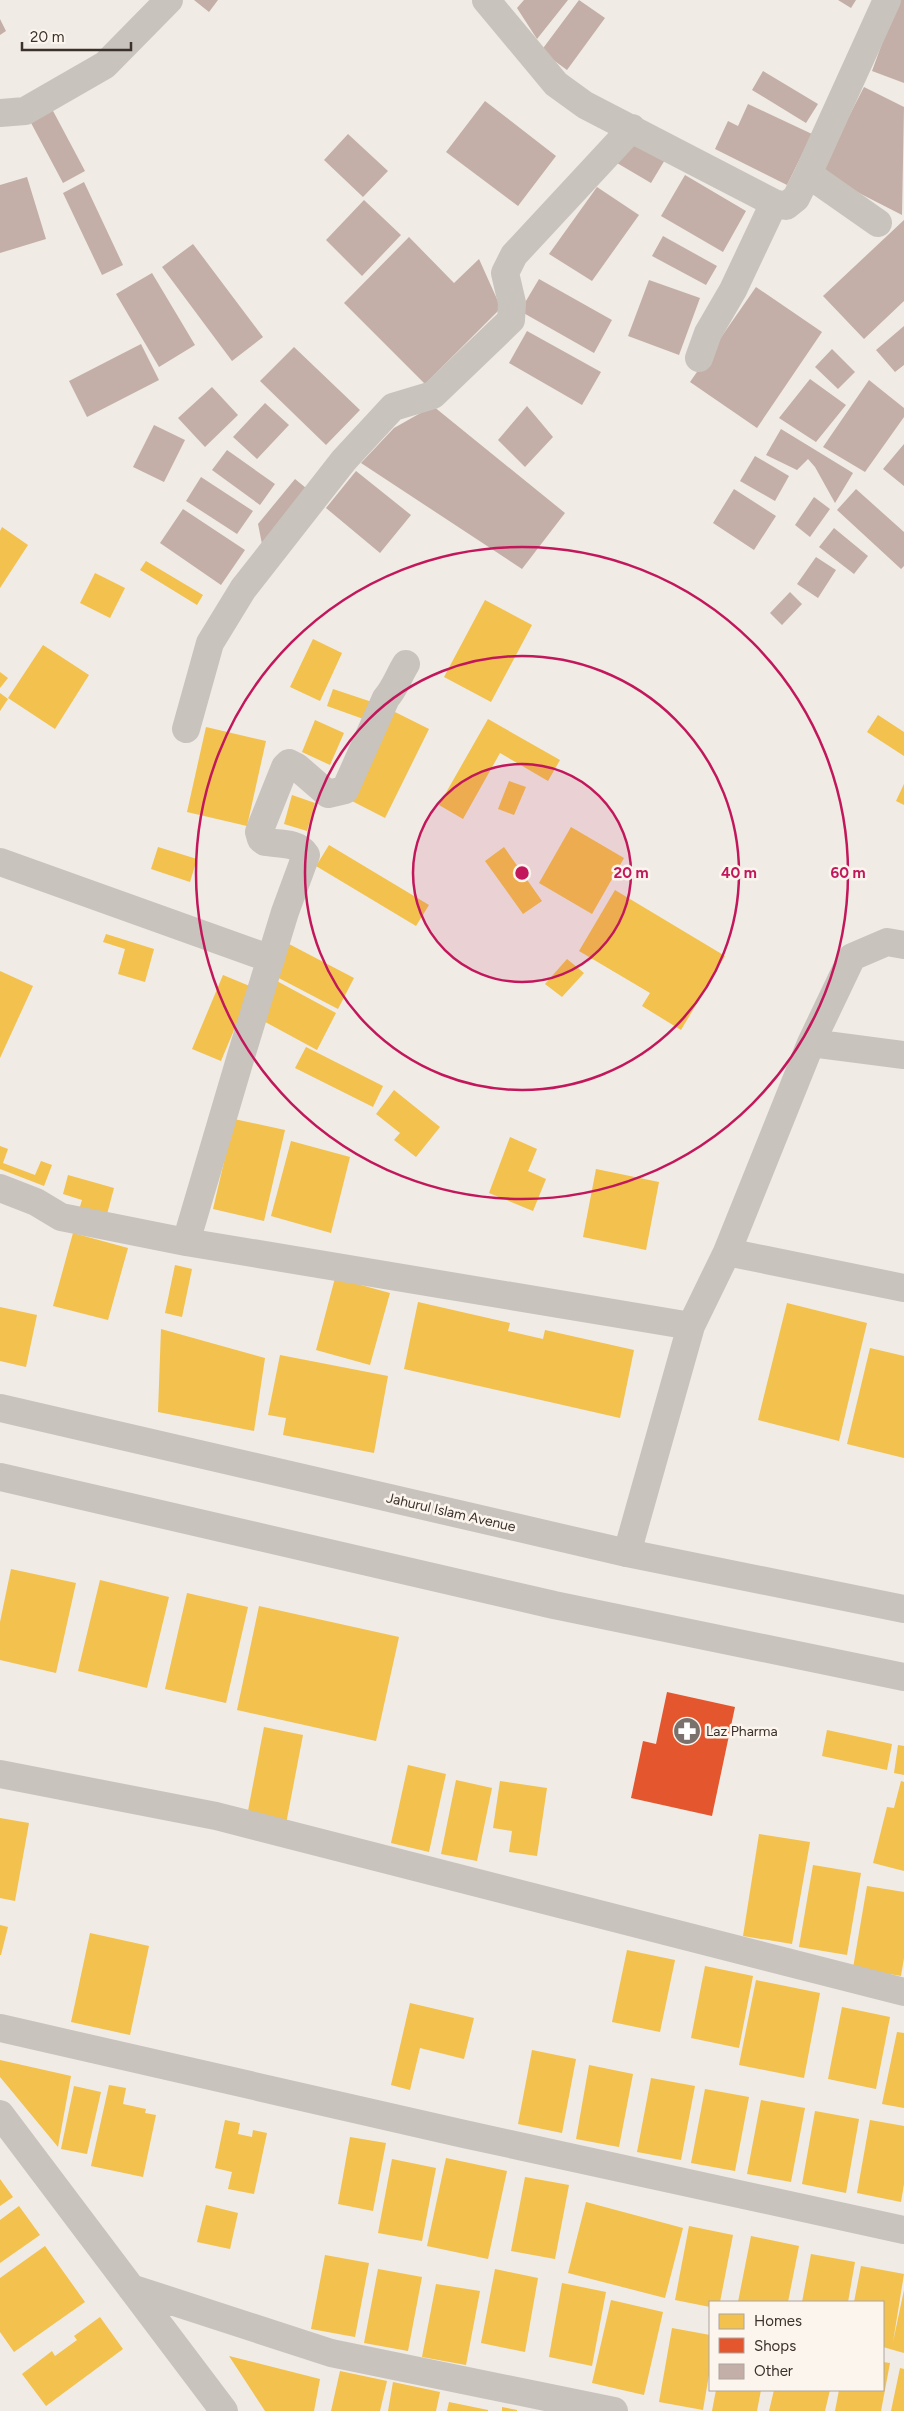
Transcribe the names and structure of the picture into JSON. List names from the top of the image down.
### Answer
{
  "streets": {
    "street": ["Jahurul Islam Avenue"]
  },
  "places": {
    "pharmacy": ["Laz Pharma"]
  },
  "legend": ["Homes", "Shops", "Other"],
  "scale_bar": "20 m",
  "rings": ["20 m", "40 m", "60 m"]
}
